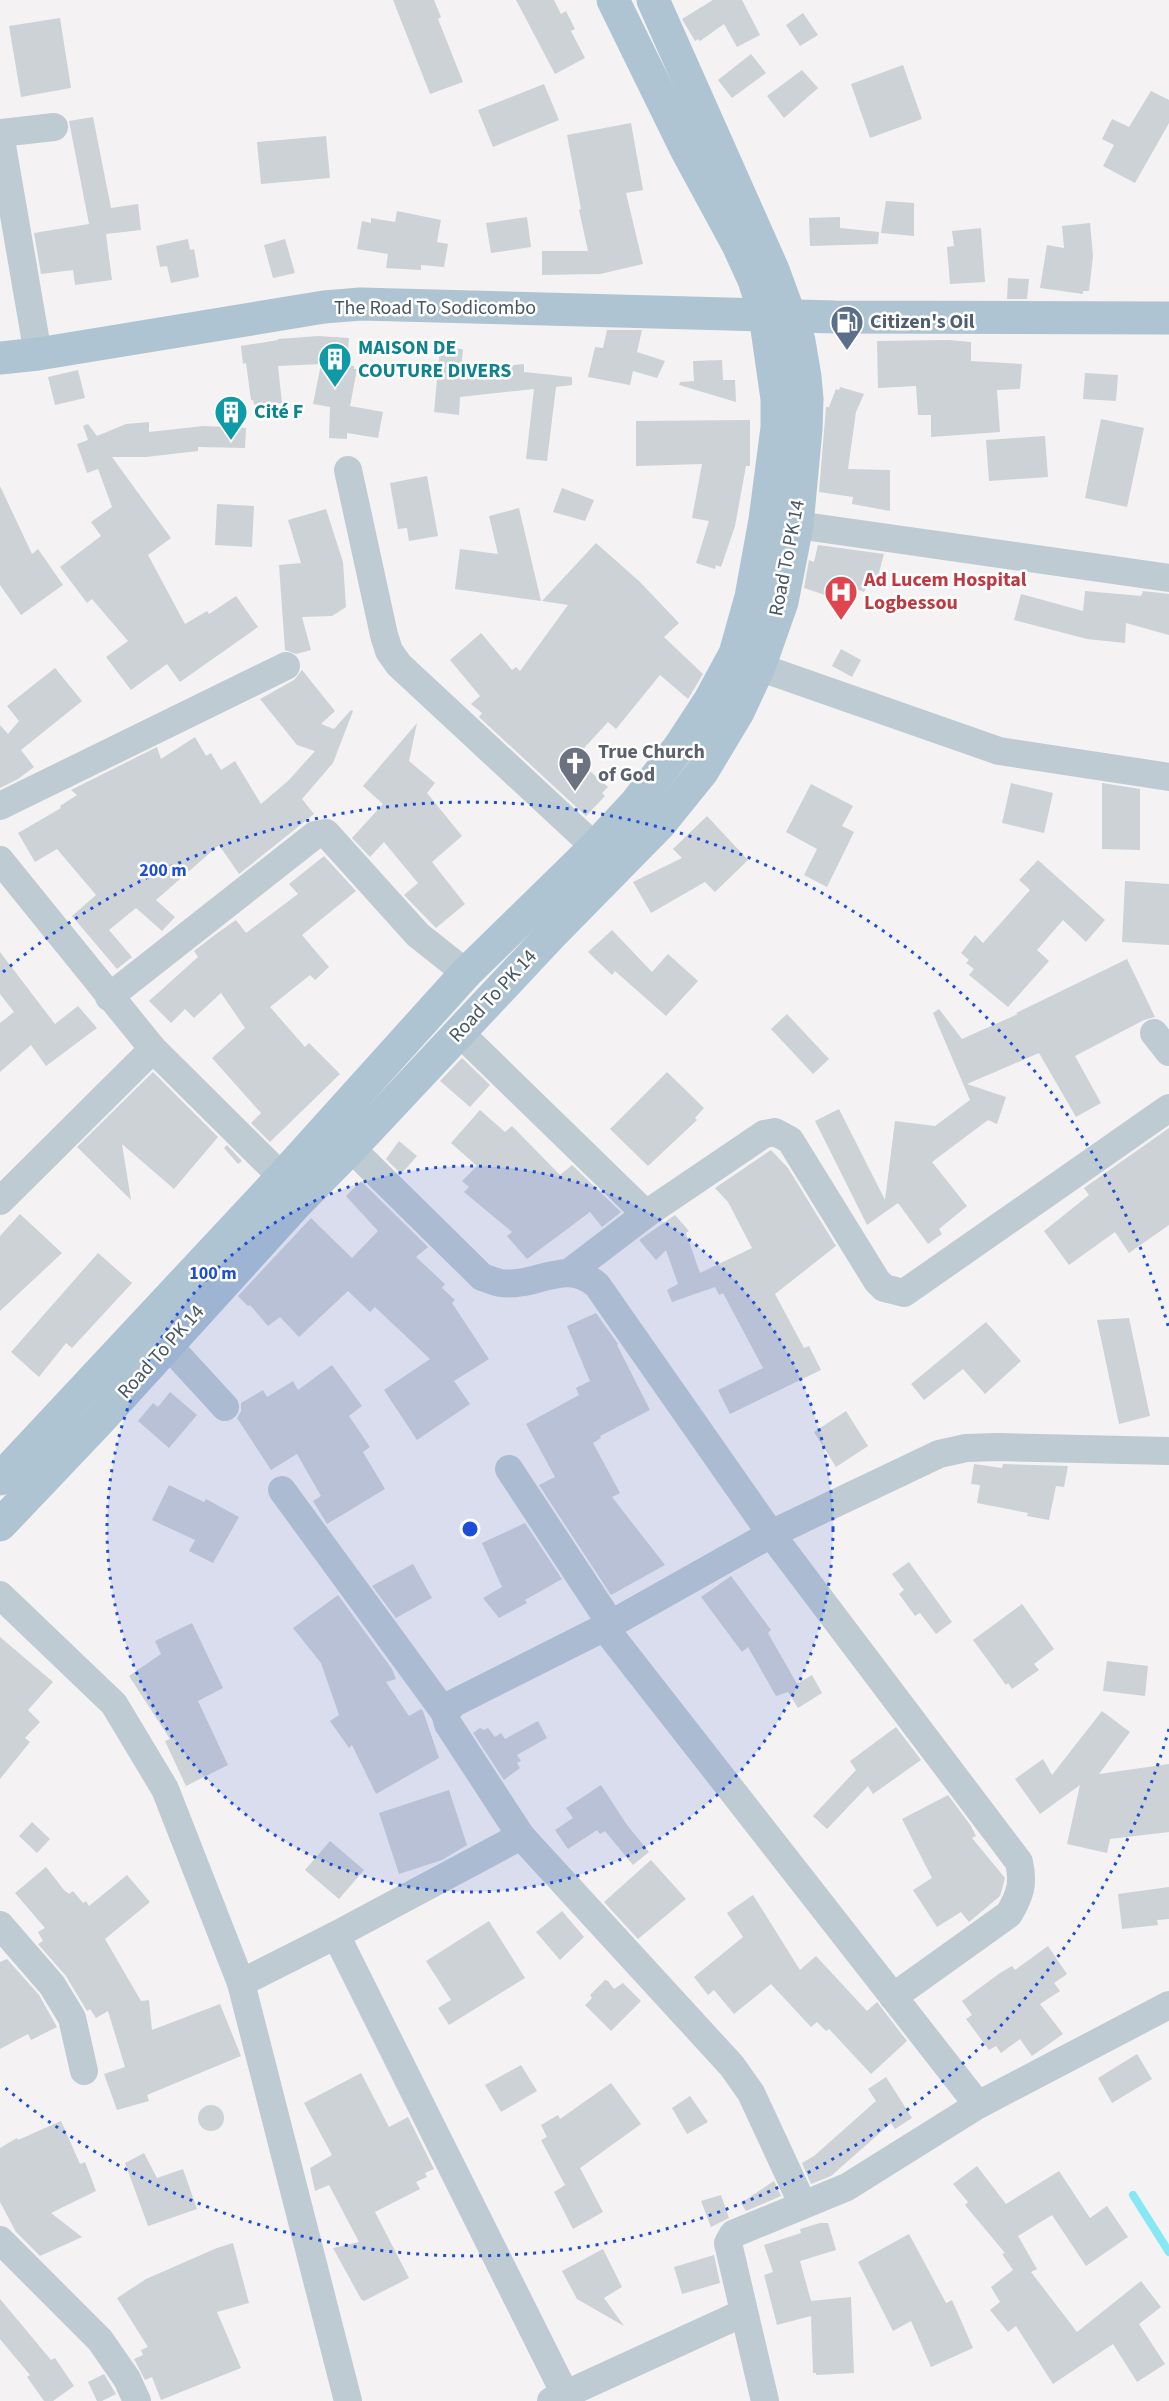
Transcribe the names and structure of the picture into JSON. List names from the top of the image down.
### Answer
{
  "streets": {
    "main road": ["The Road To Sodicombo", "Road To PK 14"]
  },
  "places": {
    "fuel station": ["Citizen's Oil"],
    "building": ["MAISON DE COUTURE DIVERS", "Cité F"],
    "hospital": ["Ad Lucem Hospital Logbessou"],
    "church": ["True Church of God"]
  },
  "rings": ["200 m", "100 m"]
}
